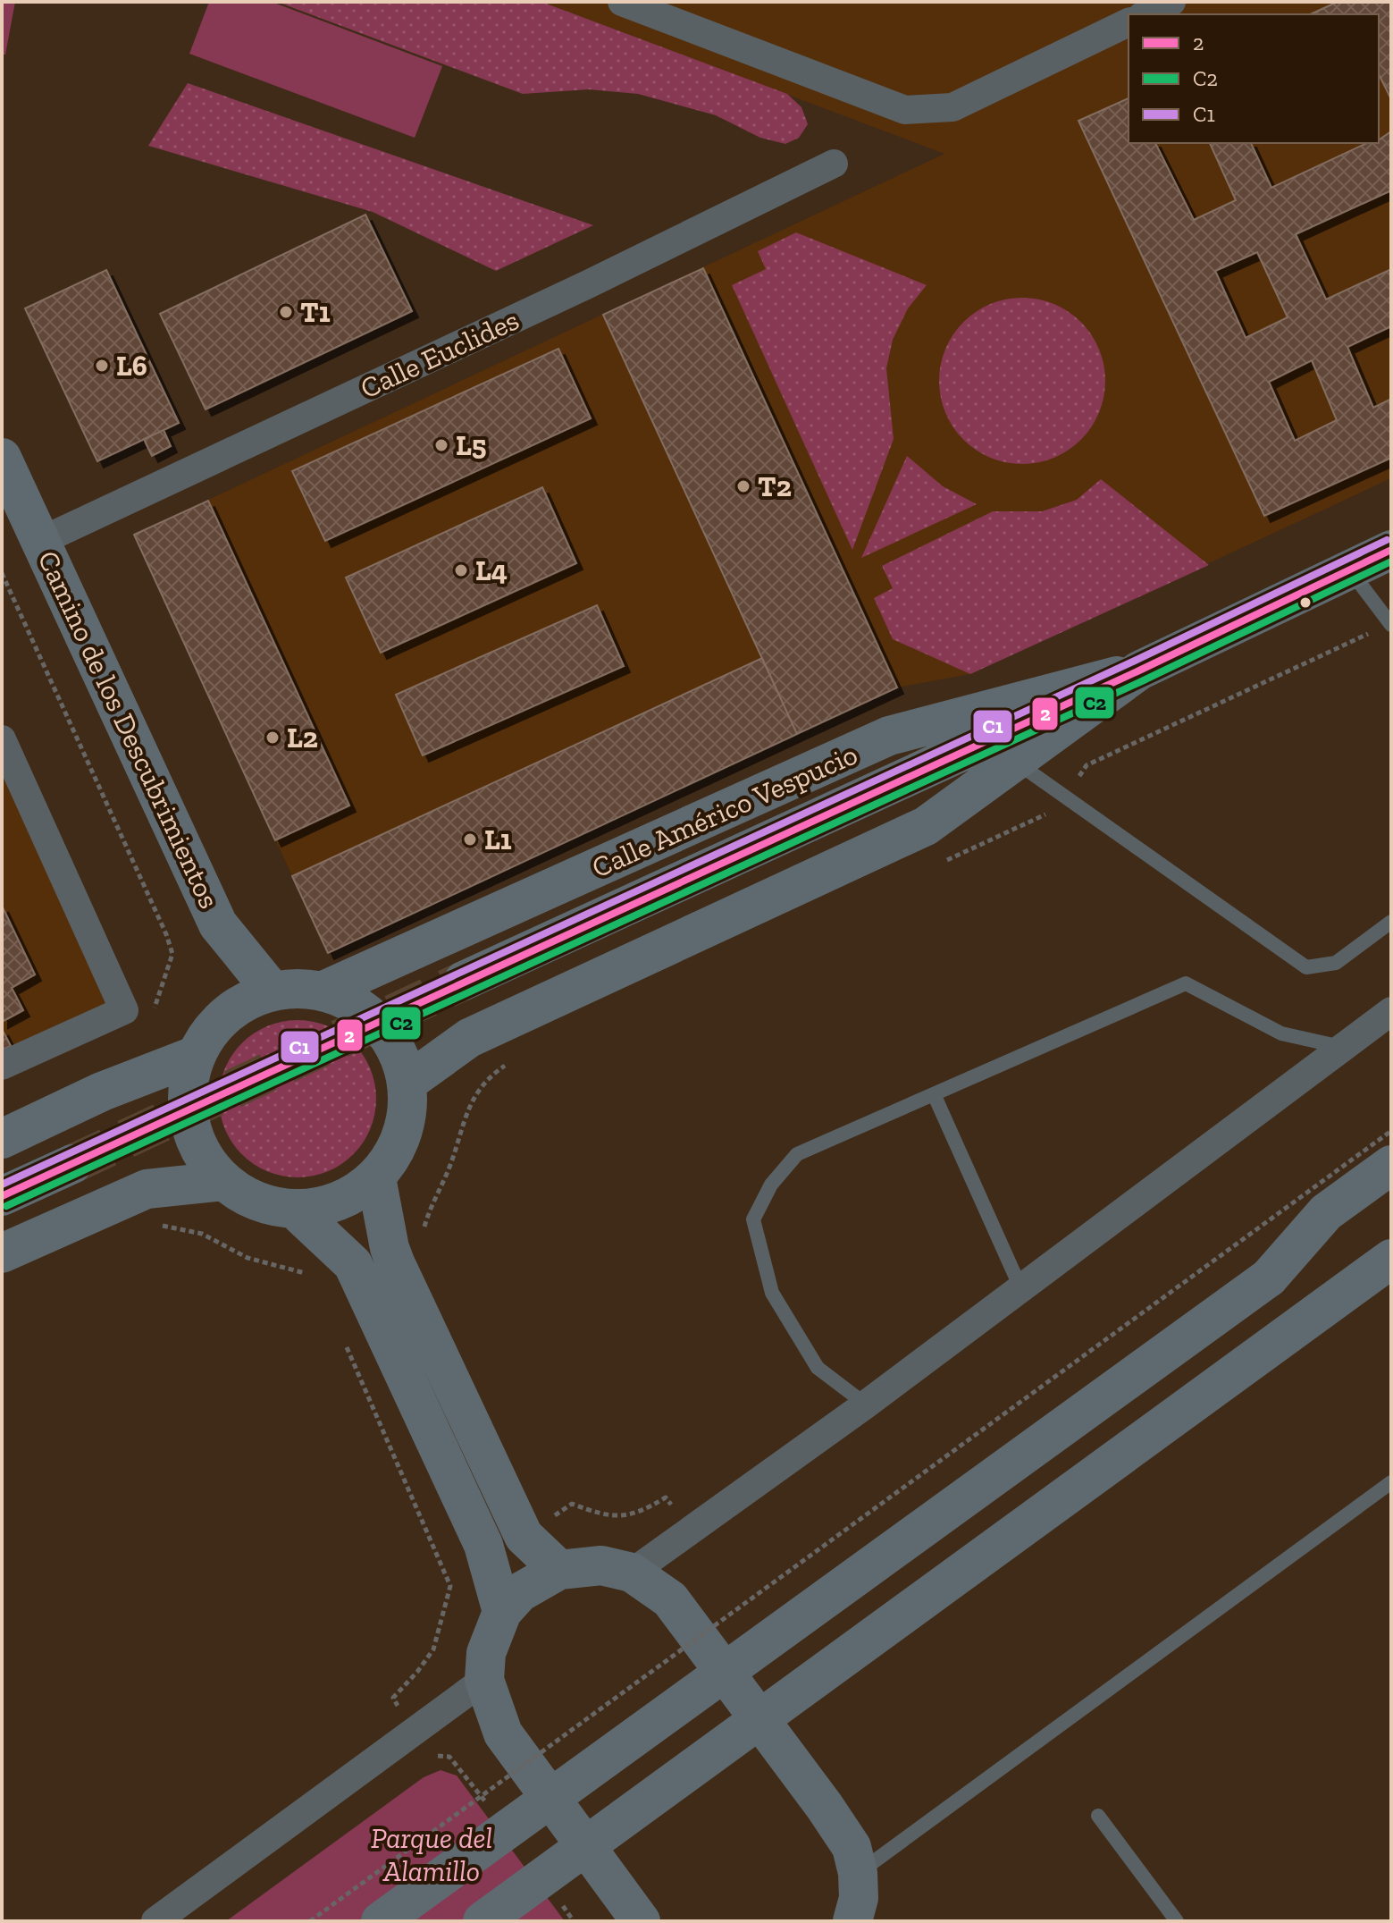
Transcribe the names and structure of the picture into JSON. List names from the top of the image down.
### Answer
{
  "streets": {
    "street": ["Calle Euclides", "Camino de los Descubrimientos", "Calle Américo Vespucio"]
  },
  "crossings": [
    ["Calle Euclides", "Camino de los Descubrimientos"],
    ["Camino de los Descubrimientos", "Calle Américo Vespucio"]
  ],
  "parks": ["Parque del Alamillo"],
  "places": [
    "T1",
    "L6",
    "L5",
    "T2",
    "L4",
    "L2",
    "L1"
  ],
  "lines": ["transit line C1", "transit line 2", "transit line C2"],
  "legend": ["2", "C2", "C1"]
}
